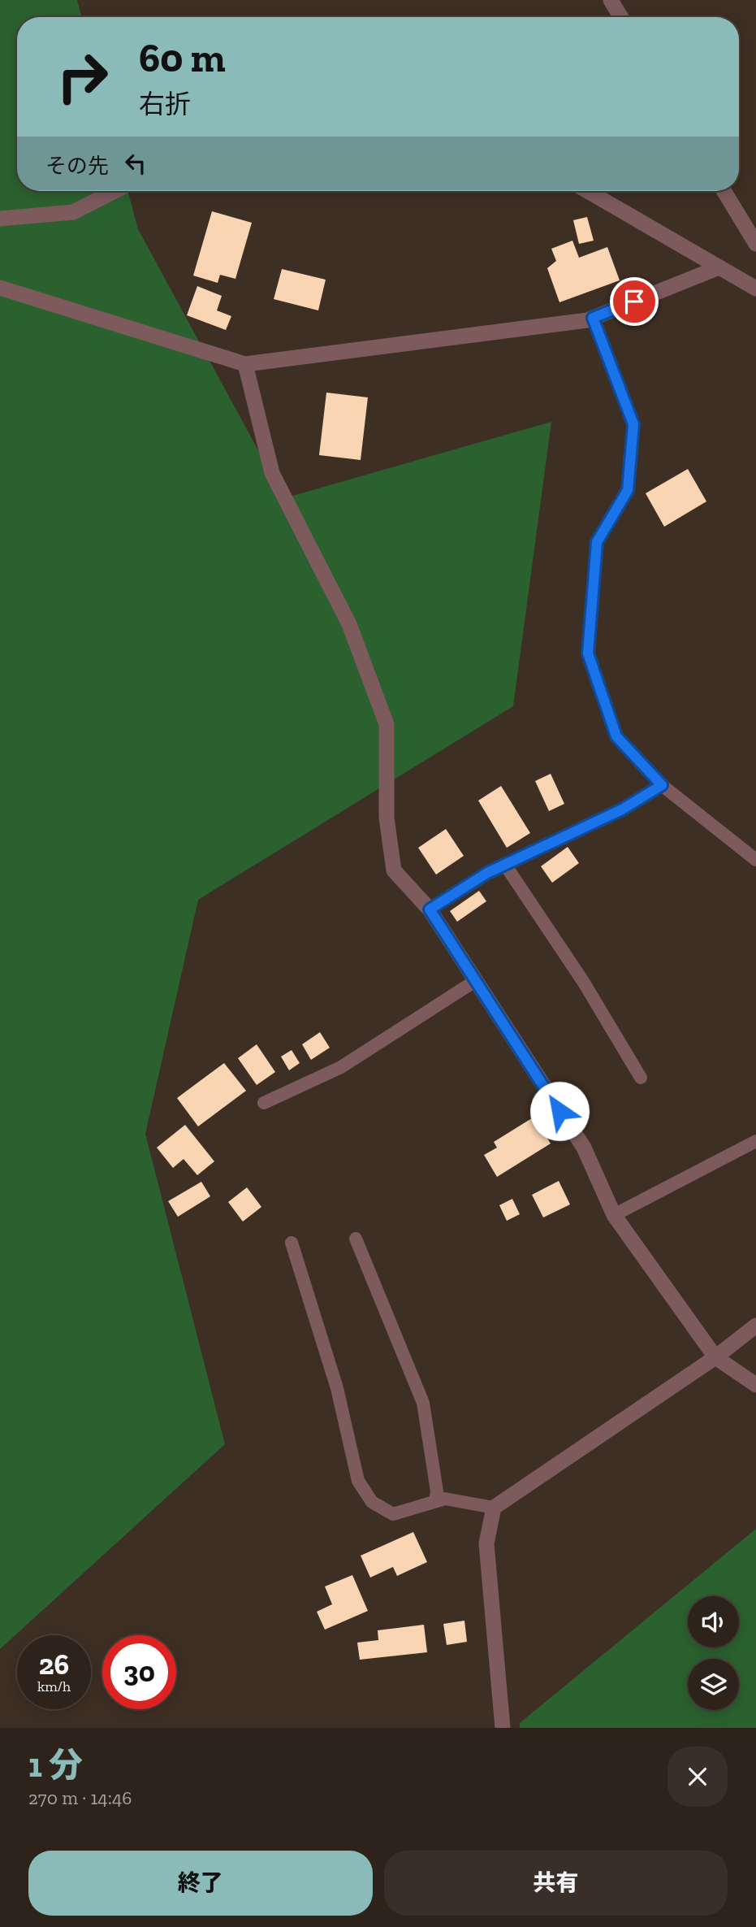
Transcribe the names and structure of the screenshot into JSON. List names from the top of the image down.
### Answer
{
  "page": {
    "turn": ["60 m", "右折"],
    "then": "その先",
    "speed": "26 km/h",
    "limit": "30",
    "heading": ["1 分", "270 m · 14:46"],
    "buttons": ["終了", "共有"]
  }
}
